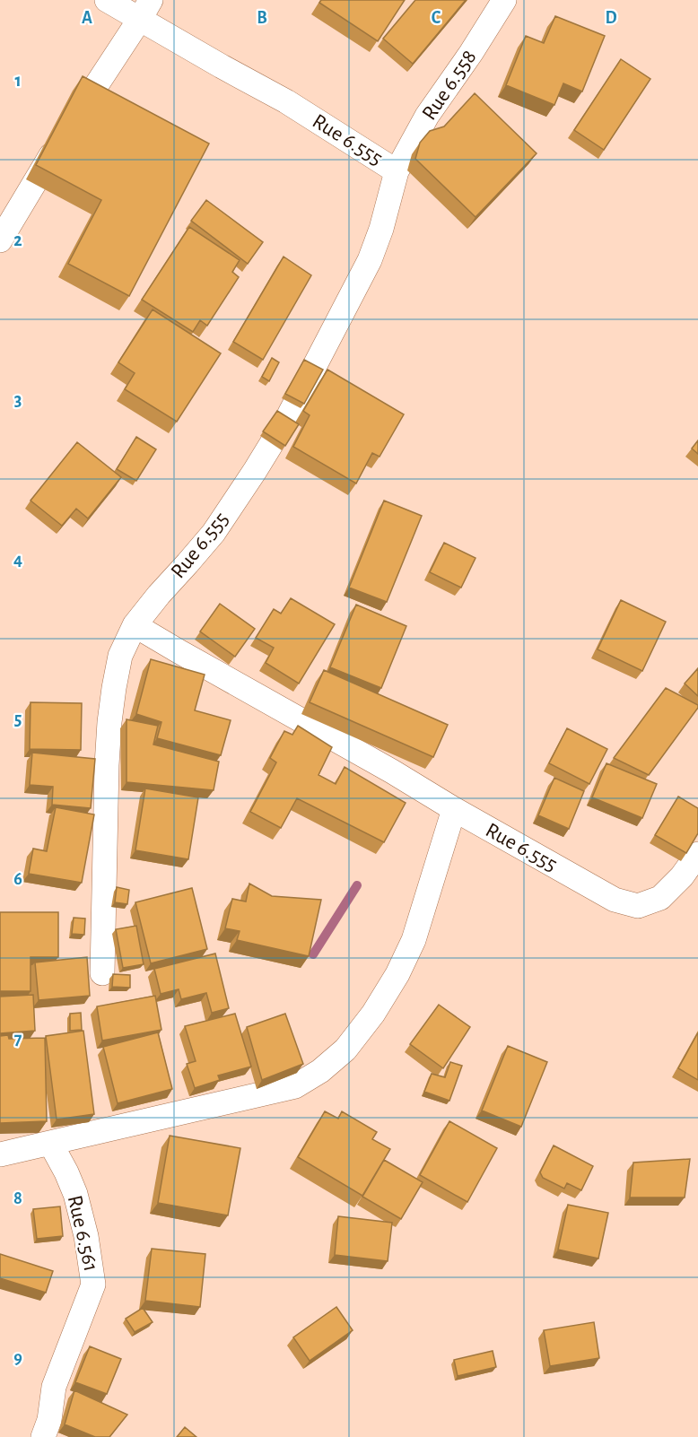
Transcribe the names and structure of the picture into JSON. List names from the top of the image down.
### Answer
{
  "streets": {
    "street": ["Rue 6.558", "Rue 6.555", "Rue 6.561"]
  },
  "crossings": [
    ["Rue 6.558", "Rue 6.555"]
  ],
  "grid": {
    "columns": [
      "A",
      "B",
      "C",
      "D"
    ],
    "rows": [
      "1",
      "2",
      "3",
      "4",
      "5",
      "6",
      "7",
      "8",
      "9"
    ]
  }
}
